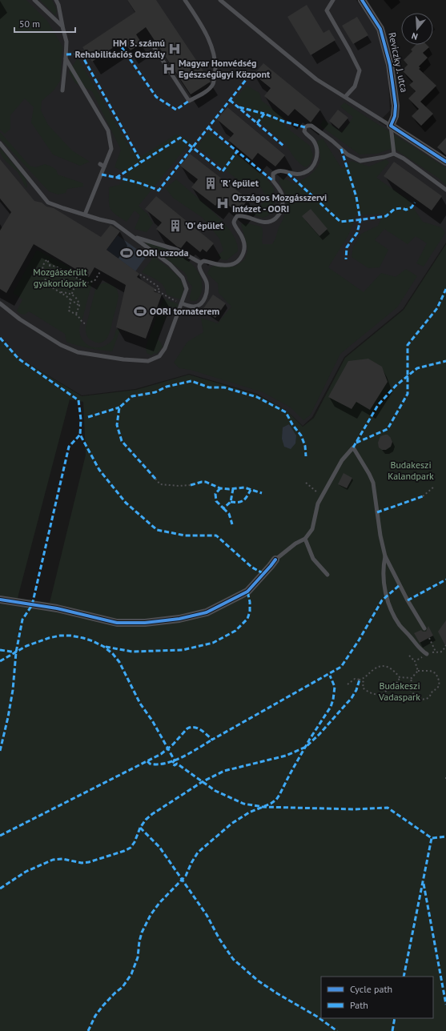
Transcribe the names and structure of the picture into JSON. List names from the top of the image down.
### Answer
{
  "streets": {
    "street": ["Reviczky J. utca"]
  },
  "parks": ["Mozgássérült gyakorlópark", "Budakeszi Kalandpark", "Budakeszi Vadaspark"],
  "places": {
    "hospital": ["HM 3. számú Rehabilitációs Osztály", "Magyar Honvédség Egészségügyi Központ", "Országos Mozgásszervi Intézet - OORI"],
    "building": ["'R' épület", "'O' épület"],
    "sports": ["OORI uszoda", "OORI tornaterem"]
  },
  "legend": ["Cycle path", "Path"],
  "scale_bar": "50 m",
  "north": "bottom"
}
